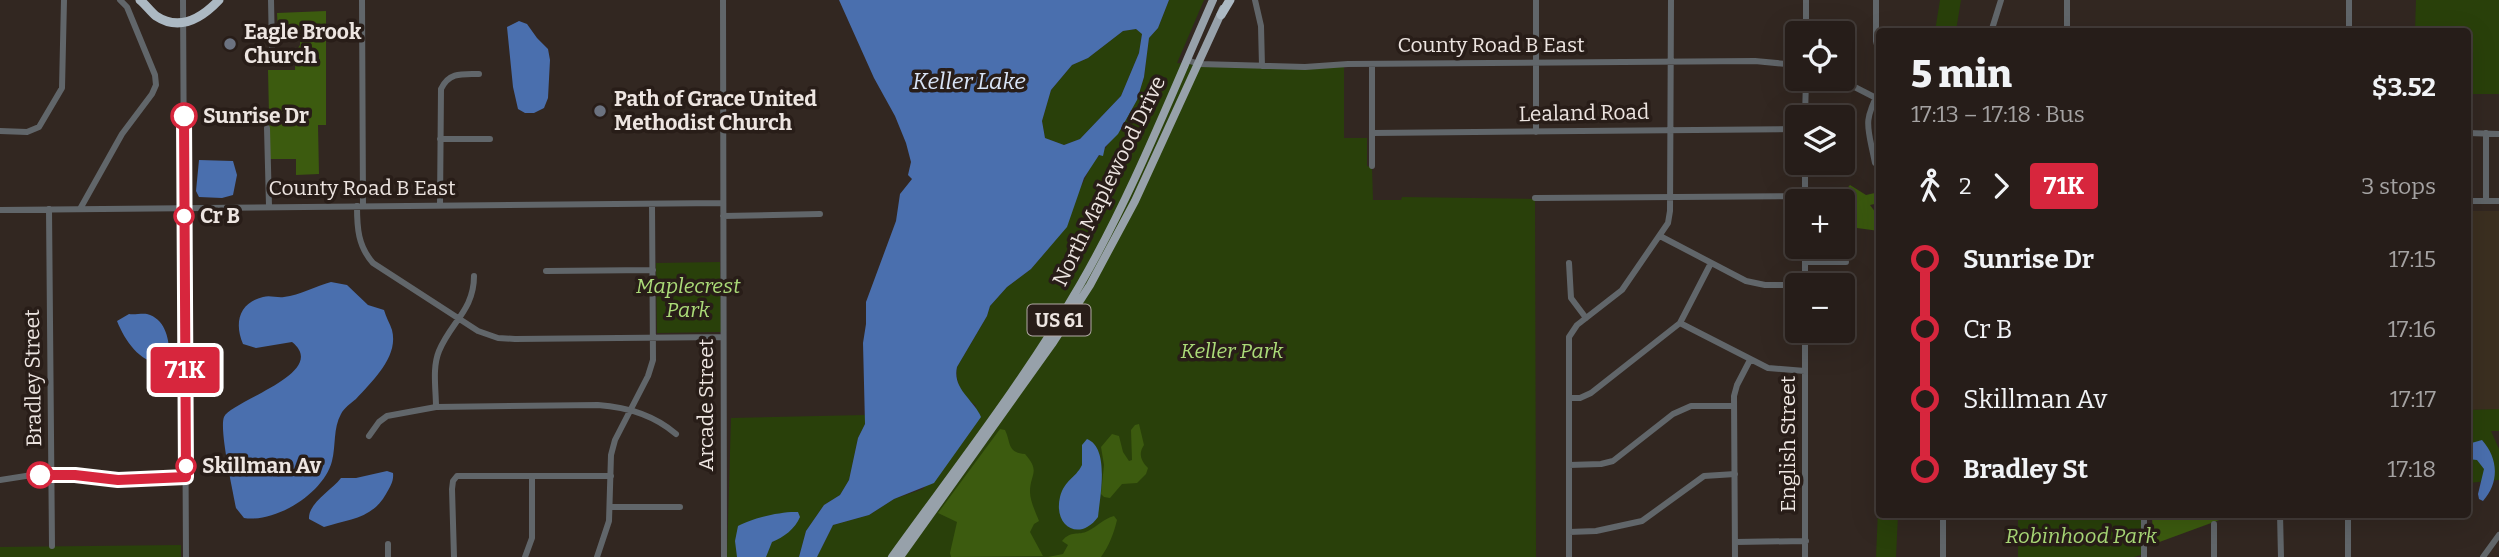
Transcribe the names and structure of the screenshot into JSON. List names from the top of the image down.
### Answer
{
  "streets": {
    "main road": ["North Maplewood Drive", "US 61"],
    "street": [
      "County Road B East",
      "Lealand Road",
      "Bradley Street",
      "Arcade Street",
      "English Street"
    ]
  },
  "crossings": [
    ["County Road B East", "North Maplewood Drive"],
    ["County Road B East", "US 61"],
    ["County Road B East", "Bradley Street"],
    ["County Road B East", "Arcade Street"],
    ["North Maplewood Drive", "US 61"]
  ],
  "water": ["Keller Lake"],
  "parks": ["Maplecrest Park", "Keller Park", "Robinhood Park"],
  "places": [
    "Eagle Brook Church",
    "Path of Grace United Methodist Church",
    "Sunrise Dr",
    "Cr B",
    "Skillman Av"
  ],
  "lines": ["bus line 71K"],
  "page": {
    "on_map": "71K",
    "map_buttons": ["+", "−"],
    "heading": ["5 min", "17:13 – 17:18 · Bus", "$3.52"],
    "legs": ["2", "71K", "3 stops"],
    "list": [
      {
        "name": "Sunrise Dr",
        "value": "17:15"
      },
      {
        "name": "Cr B",
        "value": "17:16"
      },
      {
        "name": "Skillman Av",
        "value": "17:17"
      },
      {
        "name": "Bradley St",
        "value": "17:18"
      }
    ]
  }
}
